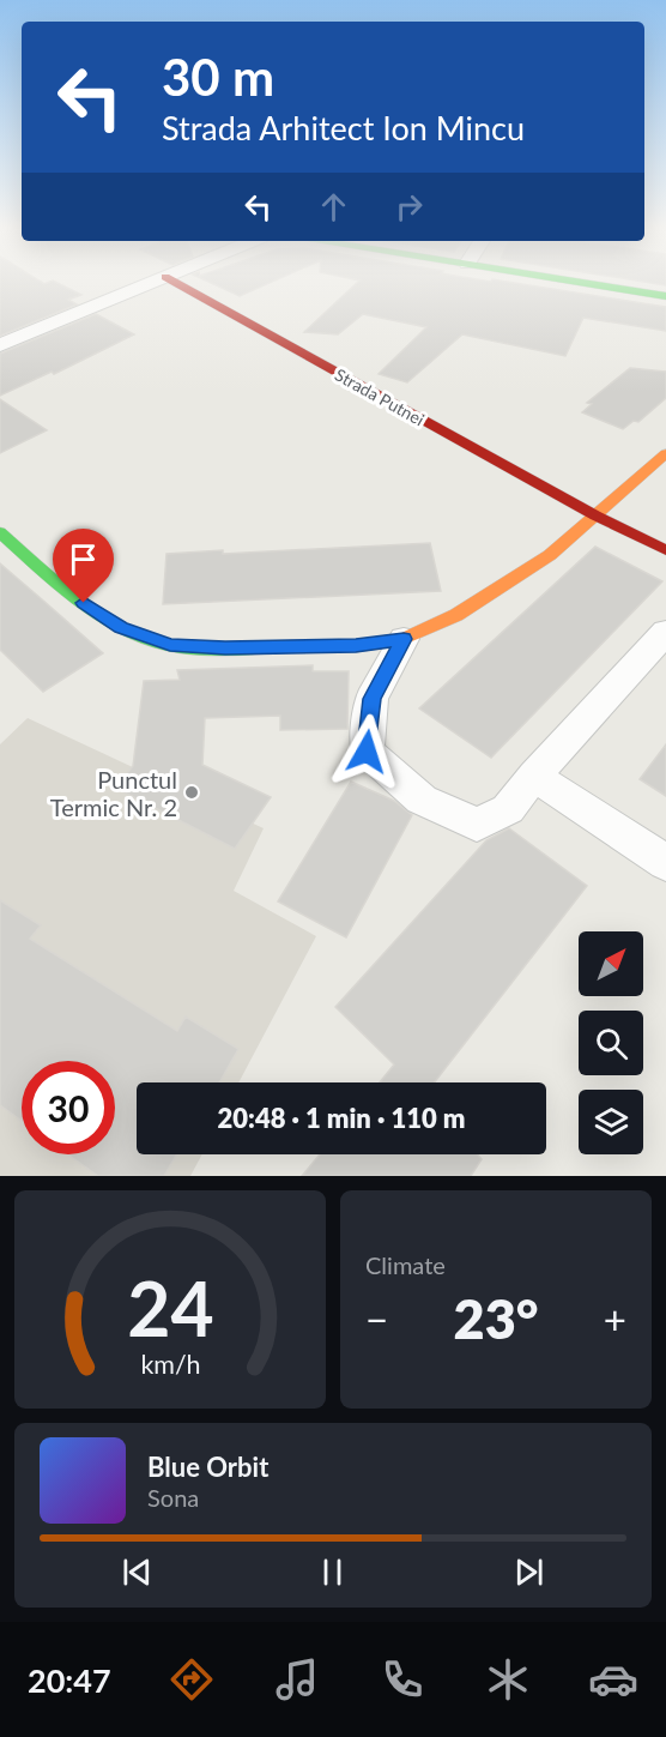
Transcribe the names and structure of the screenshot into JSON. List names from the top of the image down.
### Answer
{
  "streets": {
    "street": ["Strada Putnei"]
  },
  "places": ["Punctul Termic Nr. 2"],
  "north": "top right",
  "page": {
    "turn": ["30 m", "Strada Arhitect Ion Mincu"],
    "limit": "30",
    "trip": "20:48 · 1 min · 110 m",
    "tile": "Climate",
    "heat": ["−", "23°", "+"],
    "song": ["Blue Orbit", "Sona"],
    "tabs": "20:47",
    "gauge": ["24", "km/h"]
  }
}
